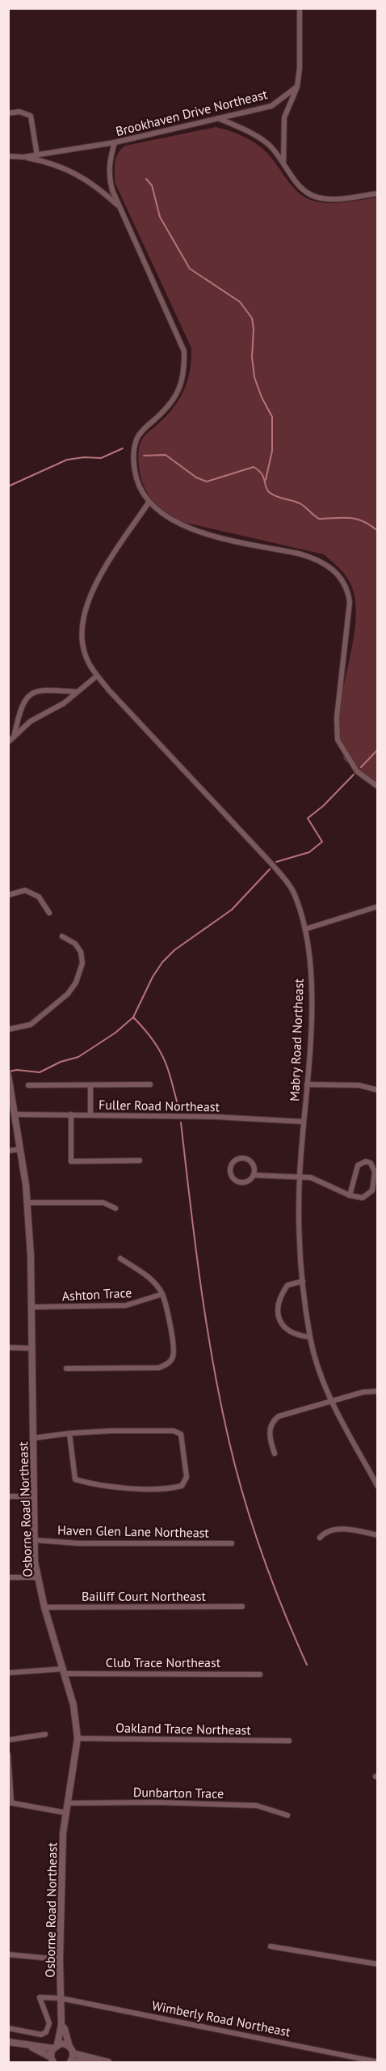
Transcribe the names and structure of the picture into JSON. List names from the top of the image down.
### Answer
{
  "streets": {
    "street": [
      "Brookhaven Drive Northeast",
      "Mabry Road Northeast",
      "Fuller Road Northeast",
      "Ashton Trace",
      "Osborne Road Northeast",
      "Haven Glen Lane Northeast",
      "Bailiff Court Northeast",
      "Club Trace Northeast",
      "Oakland Trace Northeast",
      "Dunbarton Trace",
      "Wimberly Road Northeast"
    ]
  },
  "crossings": [
    ["Mabry Road Northeast", "Fuller Road Northeast"],
    ["Fuller Road Northeast", "Osborne Road Northeast"],
    ["Ashton Trace", "Osborne Road Northeast"],
    ["Osborne Road Northeast", "Haven Glen Lane Northeast"],
    ["Osborne Road Northeast", "Bailiff Court Northeast"],
    ["Osborne Road Northeast", "Club Trace Northeast"],
    ["Osborne Road Northeast", "Oakland Trace Northeast"],
    ["Osborne Road Northeast", "Dunbarton Trace"],
    ["Osborne Road Northeast", "Wimberly Road Northeast"]
  ]
}
